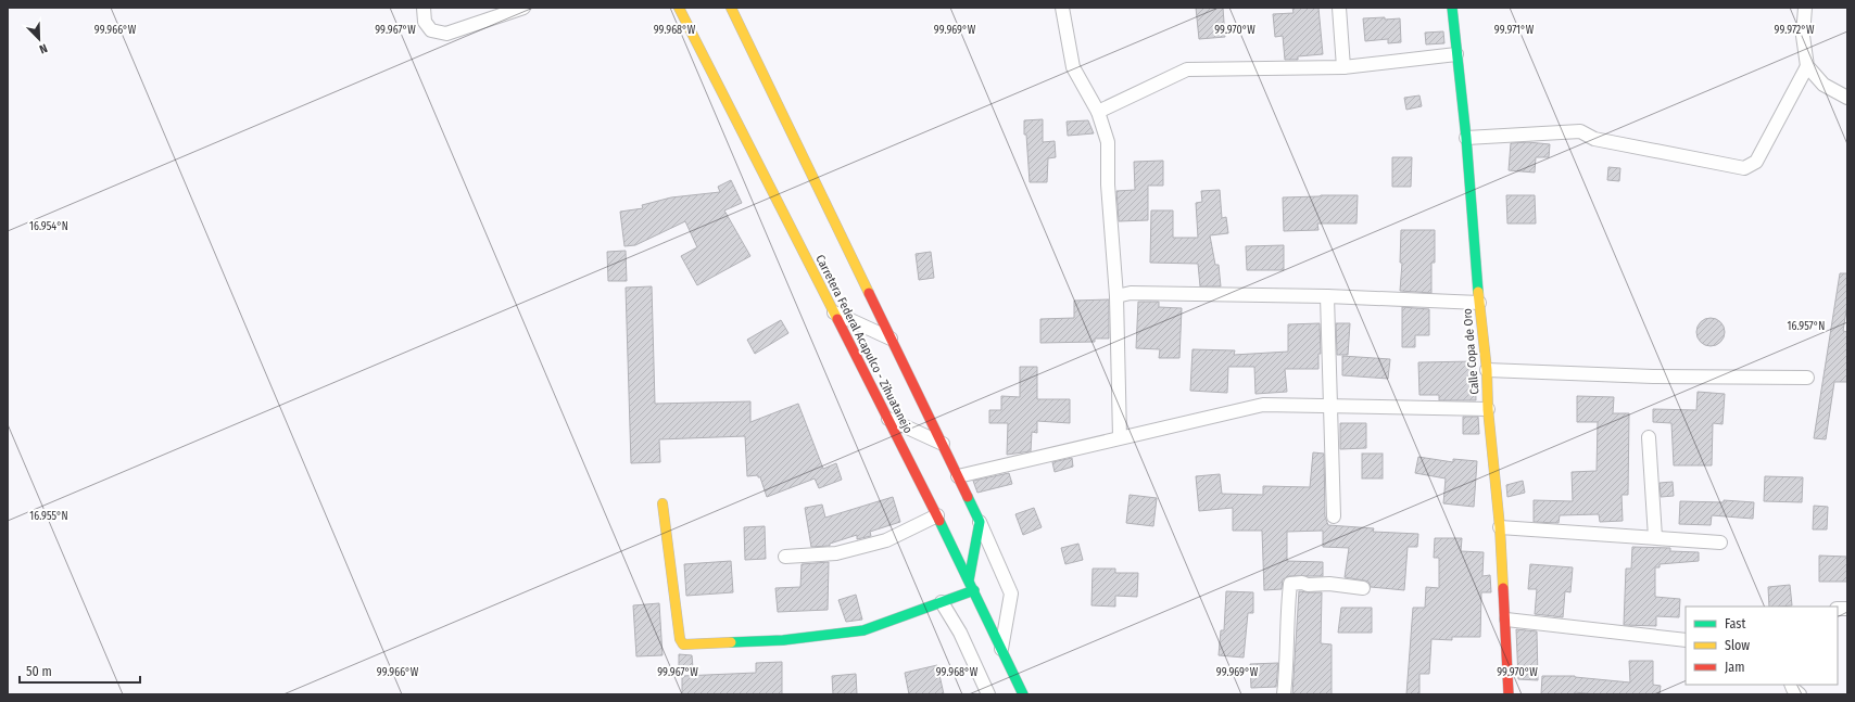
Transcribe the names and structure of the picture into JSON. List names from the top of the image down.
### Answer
{
  "streets": {
    "street": ["Carretera Federal Acapulco - Zihuatanejo", "Calle Copa de Oro"]
  },
  "legend": ["Fast", "Slow", "Jam"],
  "scale_bar": "50 m",
  "north": "bottom right",
  "coordinates": [
    "99.966°W",
    "99.967°W",
    "99.968°W",
    "99.969°W",
    "99.970°W",
    "99.971°W",
    "99.972°W",
    "16.954°N",
    "16.957°N",
    "16.955°N"
  ]
}
